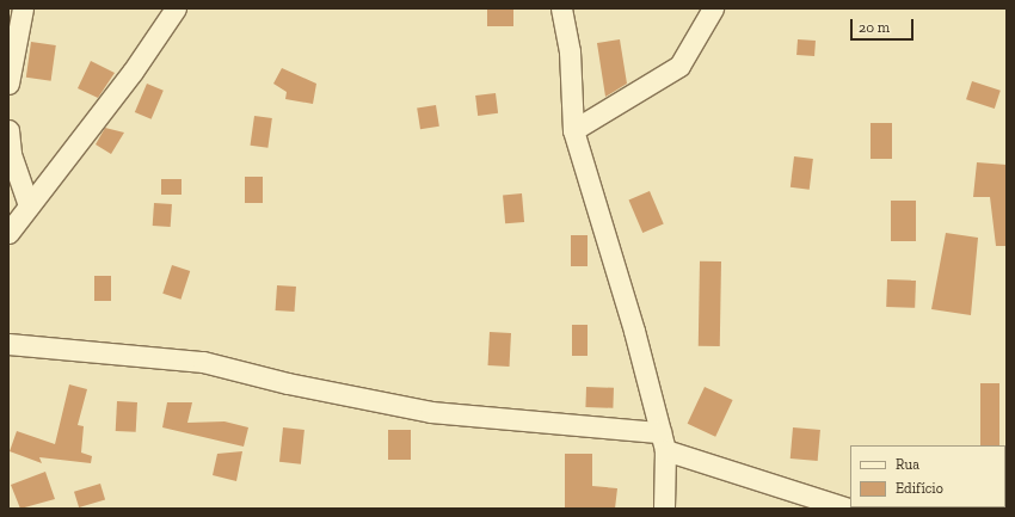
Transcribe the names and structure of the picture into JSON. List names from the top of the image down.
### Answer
{
  "legend": ["Rua", "Edifício"],
  "scale_bar": "20 m"
}
